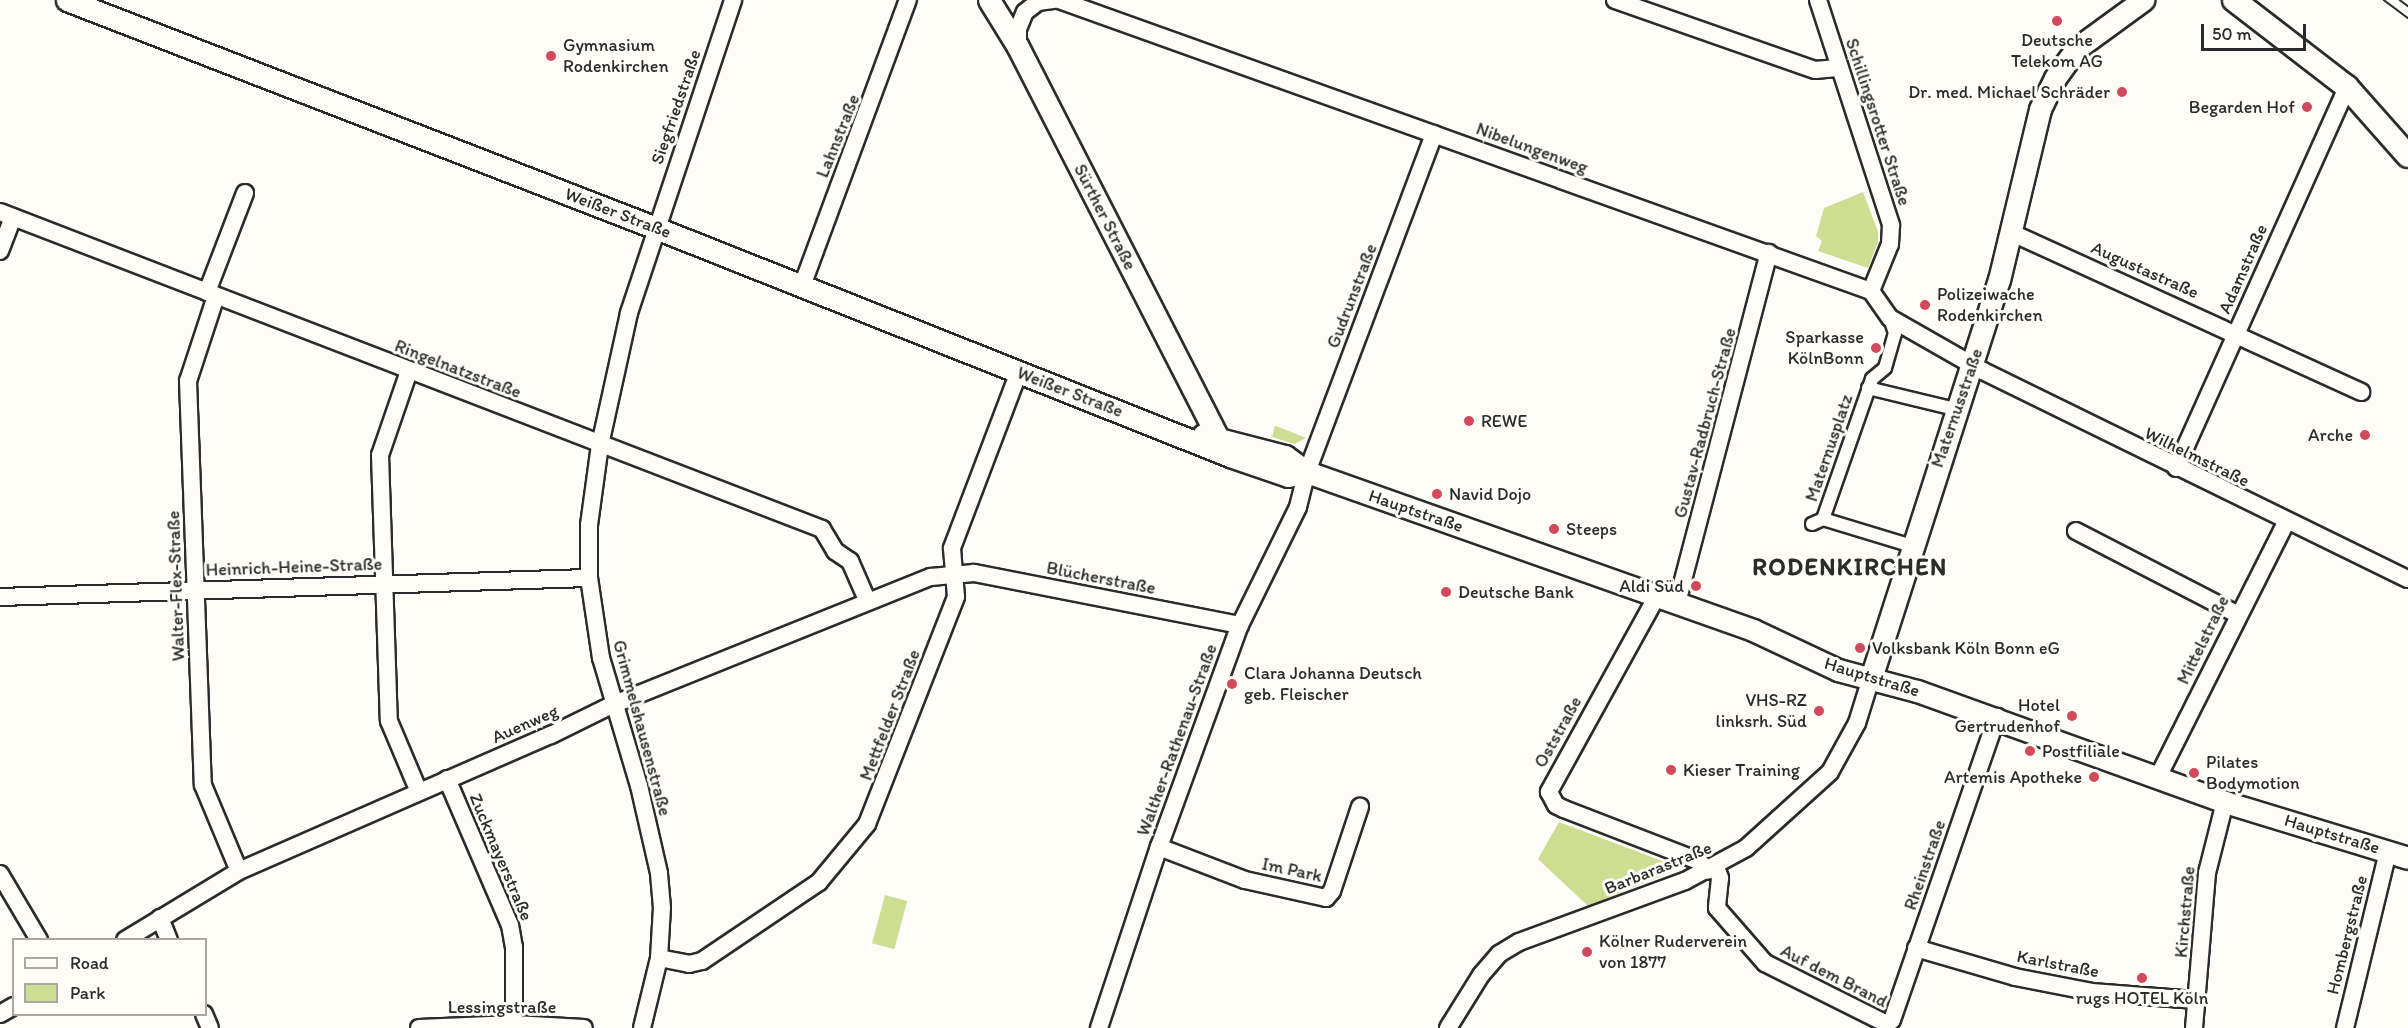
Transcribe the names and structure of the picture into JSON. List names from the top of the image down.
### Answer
{
  "streets": {
    "street": [
      "Siegfriedstraße",
      "Schillingsrotter Straße",
      "Lahnstraße",
      "Nibelungenweg",
      "Weißer Straße",
      "Sürther Straße",
      "Adamstraße",
      "Augustastraße",
      "Gudrunstraße",
      "Ringelnatzstraße",
      "Maternusstraße",
      "Gustav-Radbruch-Straße",
      "Maternusplatz",
      "Wilhelmstraße",
      "Hauptstraße",
      "Heinrich-Heine-Straße",
      "Blücherstraße",
      "Walter-Flex-Straße",
      "Mittelstraße",
      "Mettfelder Straße",
      "Auenweg",
      "Grimmelshausenstraße",
      "Oststraße",
      "Walther-Rathenau-Straße",
      "Zuckmayerstraße",
      "Rheinstraße",
      "Barbarastraße",
      "Im Park",
      "Kirchstraße",
      "Hombergstraße",
      "Karlstraße",
      "Auf dem Brand",
      "Lessingstraße"
    ]
  },
  "crossings": [
    ["Siegfriedstraße", "Weißer Straße"],
    ["Siegfriedstraße", "Grimmelshausenstraße"],
    ["Schillingsrotter Straße", "Nibelungenweg"],
    ["Lahnstraße", "Weißer Straße"],
    ["Nibelungenweg", "Sürther Straße"],
    ["Nibelungenweg", "Gudrunstraße"],
    ["Nibelungenweg", "Gustav-Radbruch-Straße"],
    ["Weißer Straße", "Sürther Straße"],
    ["Weißer Straße", "Hauptstraße"],
    ["Weißer Straße", "Mettfelder Straße"],
    ["Weißer Straße", "Grimmelshausenstraße"],
    ["Sürther Straße", "Hauptstraße"],
    ["Adamstraße", "Augustastraße"],
    ["Adamstraße", "Wilhelmstraße"],
    ["Augustastraße", "Maternusstraße"],
    ["Gudrunstraße", "Hauptstraße"],
    ["Gudrunstraße", "Walther-Rathenau-Straße"],
    ["Ringelnatzstraße", "Walter-Flex-Straße"],
    ["Ringelnatzstraße", "Auenweg"],
    ["Ringelnatzstraße", "Grimmelshausenstraße"],
    ["Maternusstraße", "Maternusplatz"],
    ["Maternusstraße", "Wilhelmstraße"],
    ["Maternusstraße", "Hauptstraße"],
    ["Maternusstraße", "Barbarastraße"],
    ["Gustav-Radbruch-Straße", "Hauptstraße"],
    ["Wilhelmstraße", "Mittelstraße"],
    ["Hauptstraße", "Mittelstraße"],
    ["Hauptstraße", "Oststraße"],
    ["Hauptstraße", "Walther-Rathenau-Straße"],
    ["Hauptstraße", "Rheinstraße"],
    ["Hauptstraße", "Barbarastraße"],
    ["Hauptstraße", "Kirchstraße"],
    ["Hauptstraße", "Hombergstraße"],
    ["Heinrich-Heine-Straße", "Walter-Flex-Straße"],
    ["Heinrich-Heine-Straße", "Grimmelshausenstraße"],
    ["Blücherstraße", "Mettfelder Straße"],
    ["Blücherstraße", "Auenweg"],
    ["Blücherstraße", "Walther-Rathenau-Straße"],
    ["Walter-Flex-Straße", "Auenweg"],
    ["Mettfelder Straße", "Auenweg"],
    ["Mettfelder Straße", "Grimmelshausenstraße"],
    ["Auenweg", "Grimmelshausenstraße"],
    ["Auenweg", "Zuckmayerstraße"],
    ["Oststraße", "Barbarastraße"],
    ["Oststraße", "Auf dem Brand"],
    ["Walther-Rathenau-Straße", "Im Park"],
    ["Zuckmayerstraße", "Lessingstraße"],
    ["Rheinstraße", "Karlstraße"],
    ["Rheinstraße", "Auf dem Brand"],
    ["Barbarastraße", "Auf dem Brand"],
    ["Kirchstraße", "Karlstraße"]
  ],
  "districts": ["RODENKIRCHEN"],
  "places": [
    "Deutsche Telekom AG",
    "Gymnasium Rodenkirchen",
    "Dr. med. Michael Schräder",
    "Begarden Hof",
    "Polizeiwache Rodenkirchen",
    "Sparkasse KölnBonn",
    "REWE",
    "Arche",
    "Navid Dojo",
    "Steeps",
    "Aldi Süd",
    "Deutsche Bank",
    "Volksbank Köln Bonn eG",
    "Clara Johanna Deutsch geb. Fleischer",
    "VHS-RZ linksrh. Süd",
    "Hotel Gertrudenhof",
    "Postfiliale",
    "Kieser Training",
    "Pilates Bodymotion",
    "Artemis Apotheke",
    "Kölner Ruderverein von 1877",
    "rugs HOTEL Köln"
  ],
  "legend": ["Road", "Park"],
  "scale_bar": "50 m"
}
